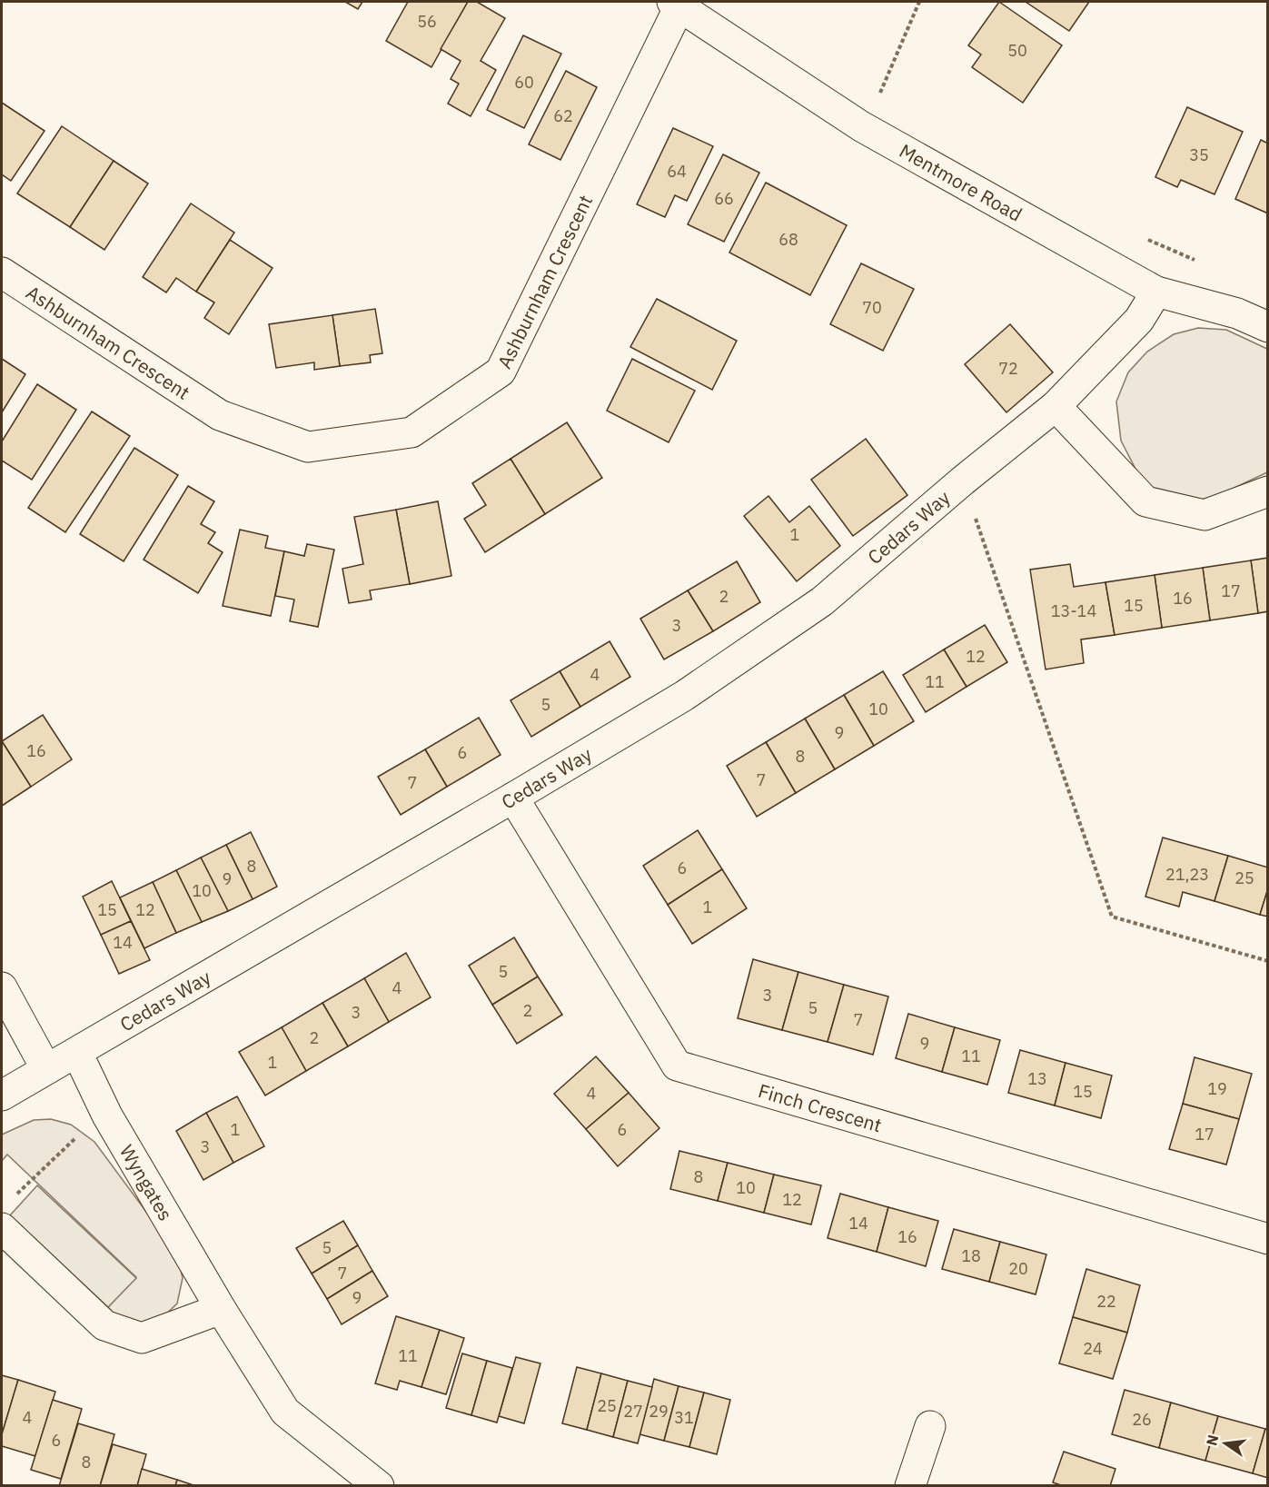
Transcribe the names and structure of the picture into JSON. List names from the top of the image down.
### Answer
{
  "streets": {
    "street": [
      "Mentmore Road",
      "Ashburnham Crescent",
      "Cedars Way",
      "Finch Crescent",
      "Wyngates"
    ]
  },
  "crossings": [
    ["Mentmore Road", "Ashburnham Crescent"],
    ["Mentmore Road", "Cedars Way"],
    ["Cedars Way", "Finch Crescent"],
    ["Cedars Way", "Wyngates"]
  ],
  "house_numbers": [
    "56",
    "50",
    "60",
    "62",
    "35",
    "64",
    "66",
    "68",
    "70",
    "72",
    "1",
    "17",
    "2",
    "16",
    "15",
    "13-14",
    "3",
    "12",
    "4",
    "11",
    "5",
    "10",
    "9",
    "16",
    "6",
    "8",
    "7",
    "7",
    "8",
    "6",
    "21,23",
    "25",
    "9",
    "10",
    "1",
    "15",
    "12",
    "14",
    "5",
    "4",
    "3",
    "5",
    "2",
    "3",
    "7",
    "2",
    "9",
    "11",
    "1",
    "13",
    "19",
    "15",
    "4",
    "1",
    "6",
    "17",
    "3",
    "8",
    "10",
    "12",
    "14",
    "16",
    "5",
    "18",
    "20",
    "7",
    "9",
    "22",
    "24",
    "11",
    "25",
    "27",
    "29",
    "4",
    "31",
    "26",
    "6",
    "8"
  ],
  "north": "left"
}
